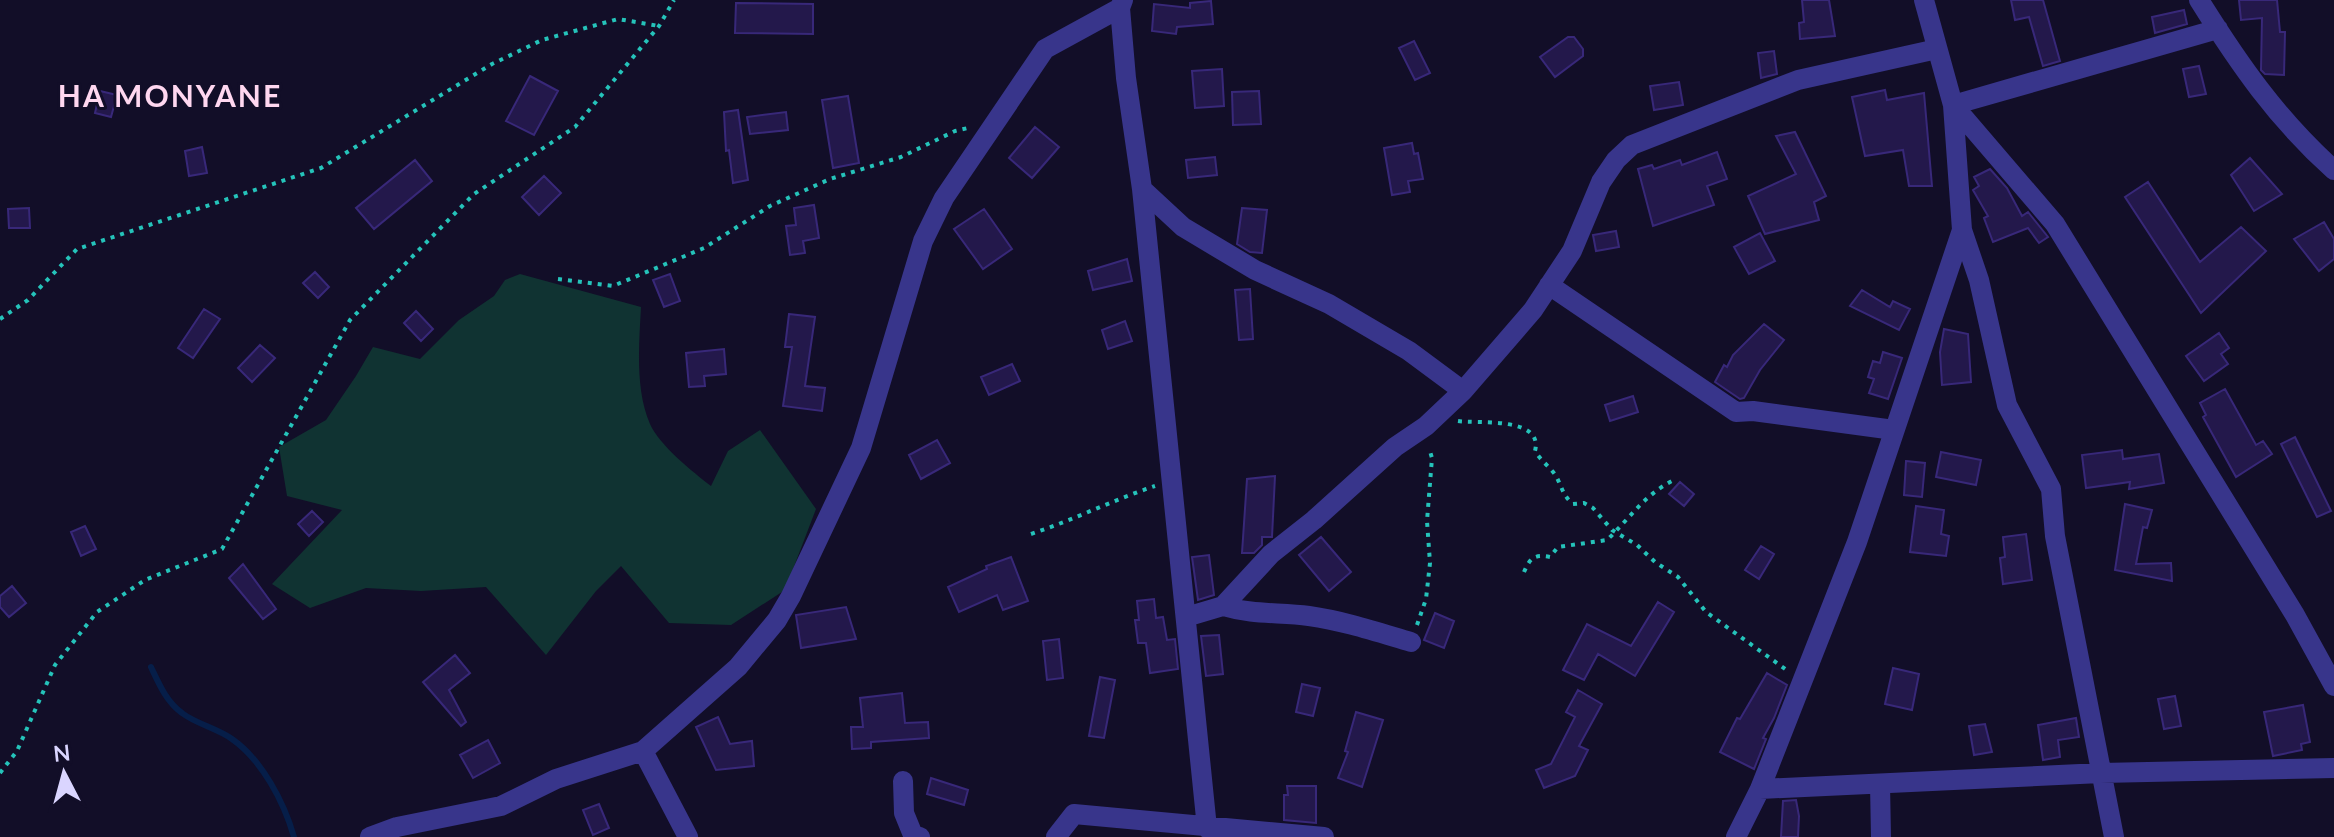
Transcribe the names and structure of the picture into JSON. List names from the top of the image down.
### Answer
{
  "districts": ["HA MONYANE"],
  "north": "top"
}
